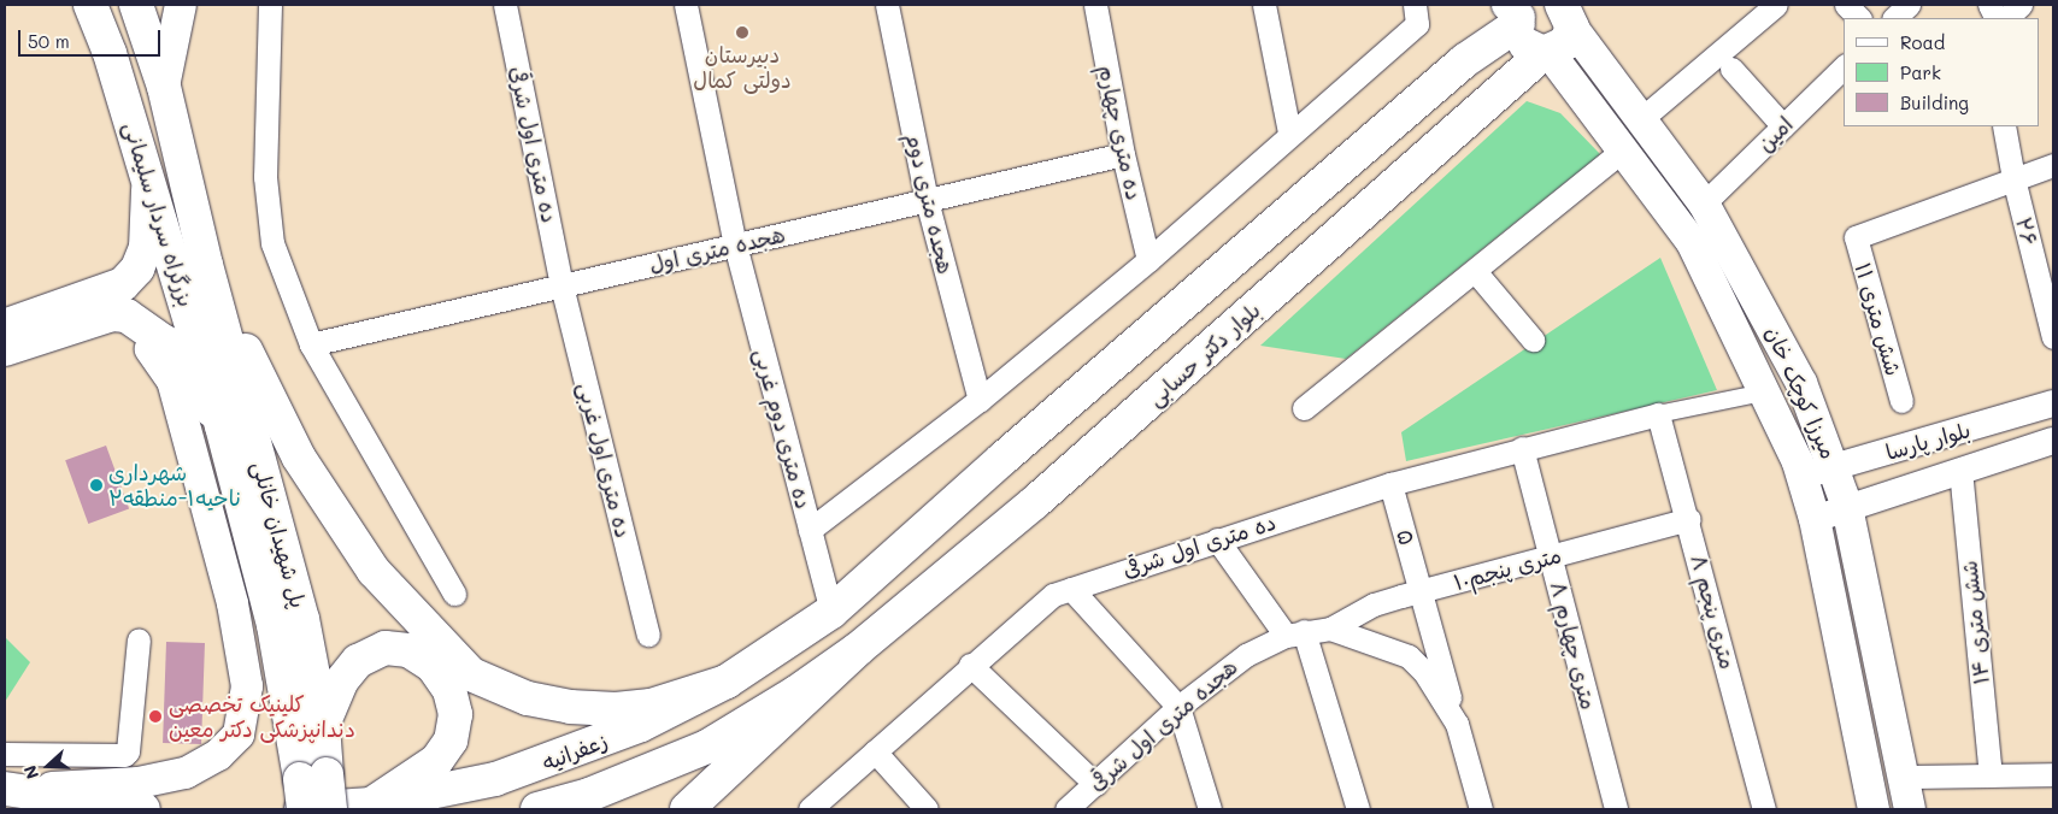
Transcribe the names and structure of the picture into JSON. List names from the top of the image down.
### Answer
{
  "streets": {
    "main road": [
      "بزرگراه سردار سلیمانی",
      "بلوار دکتر حسابی",
      "میرزا کوچک خان",
      "پل شهیدان خانلی",
      "زعفرانیه"
    ],
    "street": [
      "ده متری چهارم",
      "امین",
      "ده متری اول شرقی",
      "هجده متری دوم",
      "۲۶",
      "هجده متری اول",
      "شش متری ۱۱",
      "ده متری دوم غربی",
      "بلوار پارسا",
      "ده متری اول غربی",
      "۵",
      "۱۰متری پنجم",
      "۸ متری پنجم",
      "شش متری ۱۴",
      "۸ متری چهارم",
      "هجده متری اول شرقی"
    ]
  },
  "crossings": [
    ["ده متری چهارم", "هجده متری اول"],
    ["امین", "میرزا کوچک خان"],
    ["ده متری اول شرقی", "هجده متری اول"],
    ["ده متری اول شرقی", "ده متری اول غربی"],
    ["ده متری اول شرقی", "۵"],
    ["ده متری اول شرقی", "۸ متری پنجم"],
    ["ده متری اول شرقی", "۸ متری چهارم"],
    ["هجده متری دوم", "هجده متری اول"],
    ["بزرگراه سردار سلیمانی", "پل شهیدان خانلی"],
    ["۲۶", "شش متری ۱۱"],
    ["هجده متری اول", "ده متری دوم غربی"],
    ["هجده متری اول", "ده متری اول غربی"],
    ["بلوار دکتر حسابی", "میرزا کوچک خان"],
    ["بلوار دکتر حسابی", "زعفرانیه"],
    ["میرزا کوچک خان", "بلوار پارسا"],
    ["ده متری دوم غربی", "زعفرانیه"],
    ["بلوار پارسا", "شش متری ۱۴"],
    ["۵", "۱۰متری پنجم"],
    ["۵", "هجده متری اول شرقی"],
    ["۱۰متری پنجم", "۸ متری پنجم"],
    ["۱۰متری پنجم", "۸ متری چهارم"],
    ["۱۰متری پنجم", "هجده متری اول شرقی"]
  ],
  "places": ["دبیرستان دولتی کمال", "شهرداری ناحیه۱-منطقه۲", "کلینیک تخصصی دندانپزشکی دکتر معین"],
  "legend": ["Road", "Park", "Building"],
  "scale_bar": "50 m",
  "north": "left"
}
